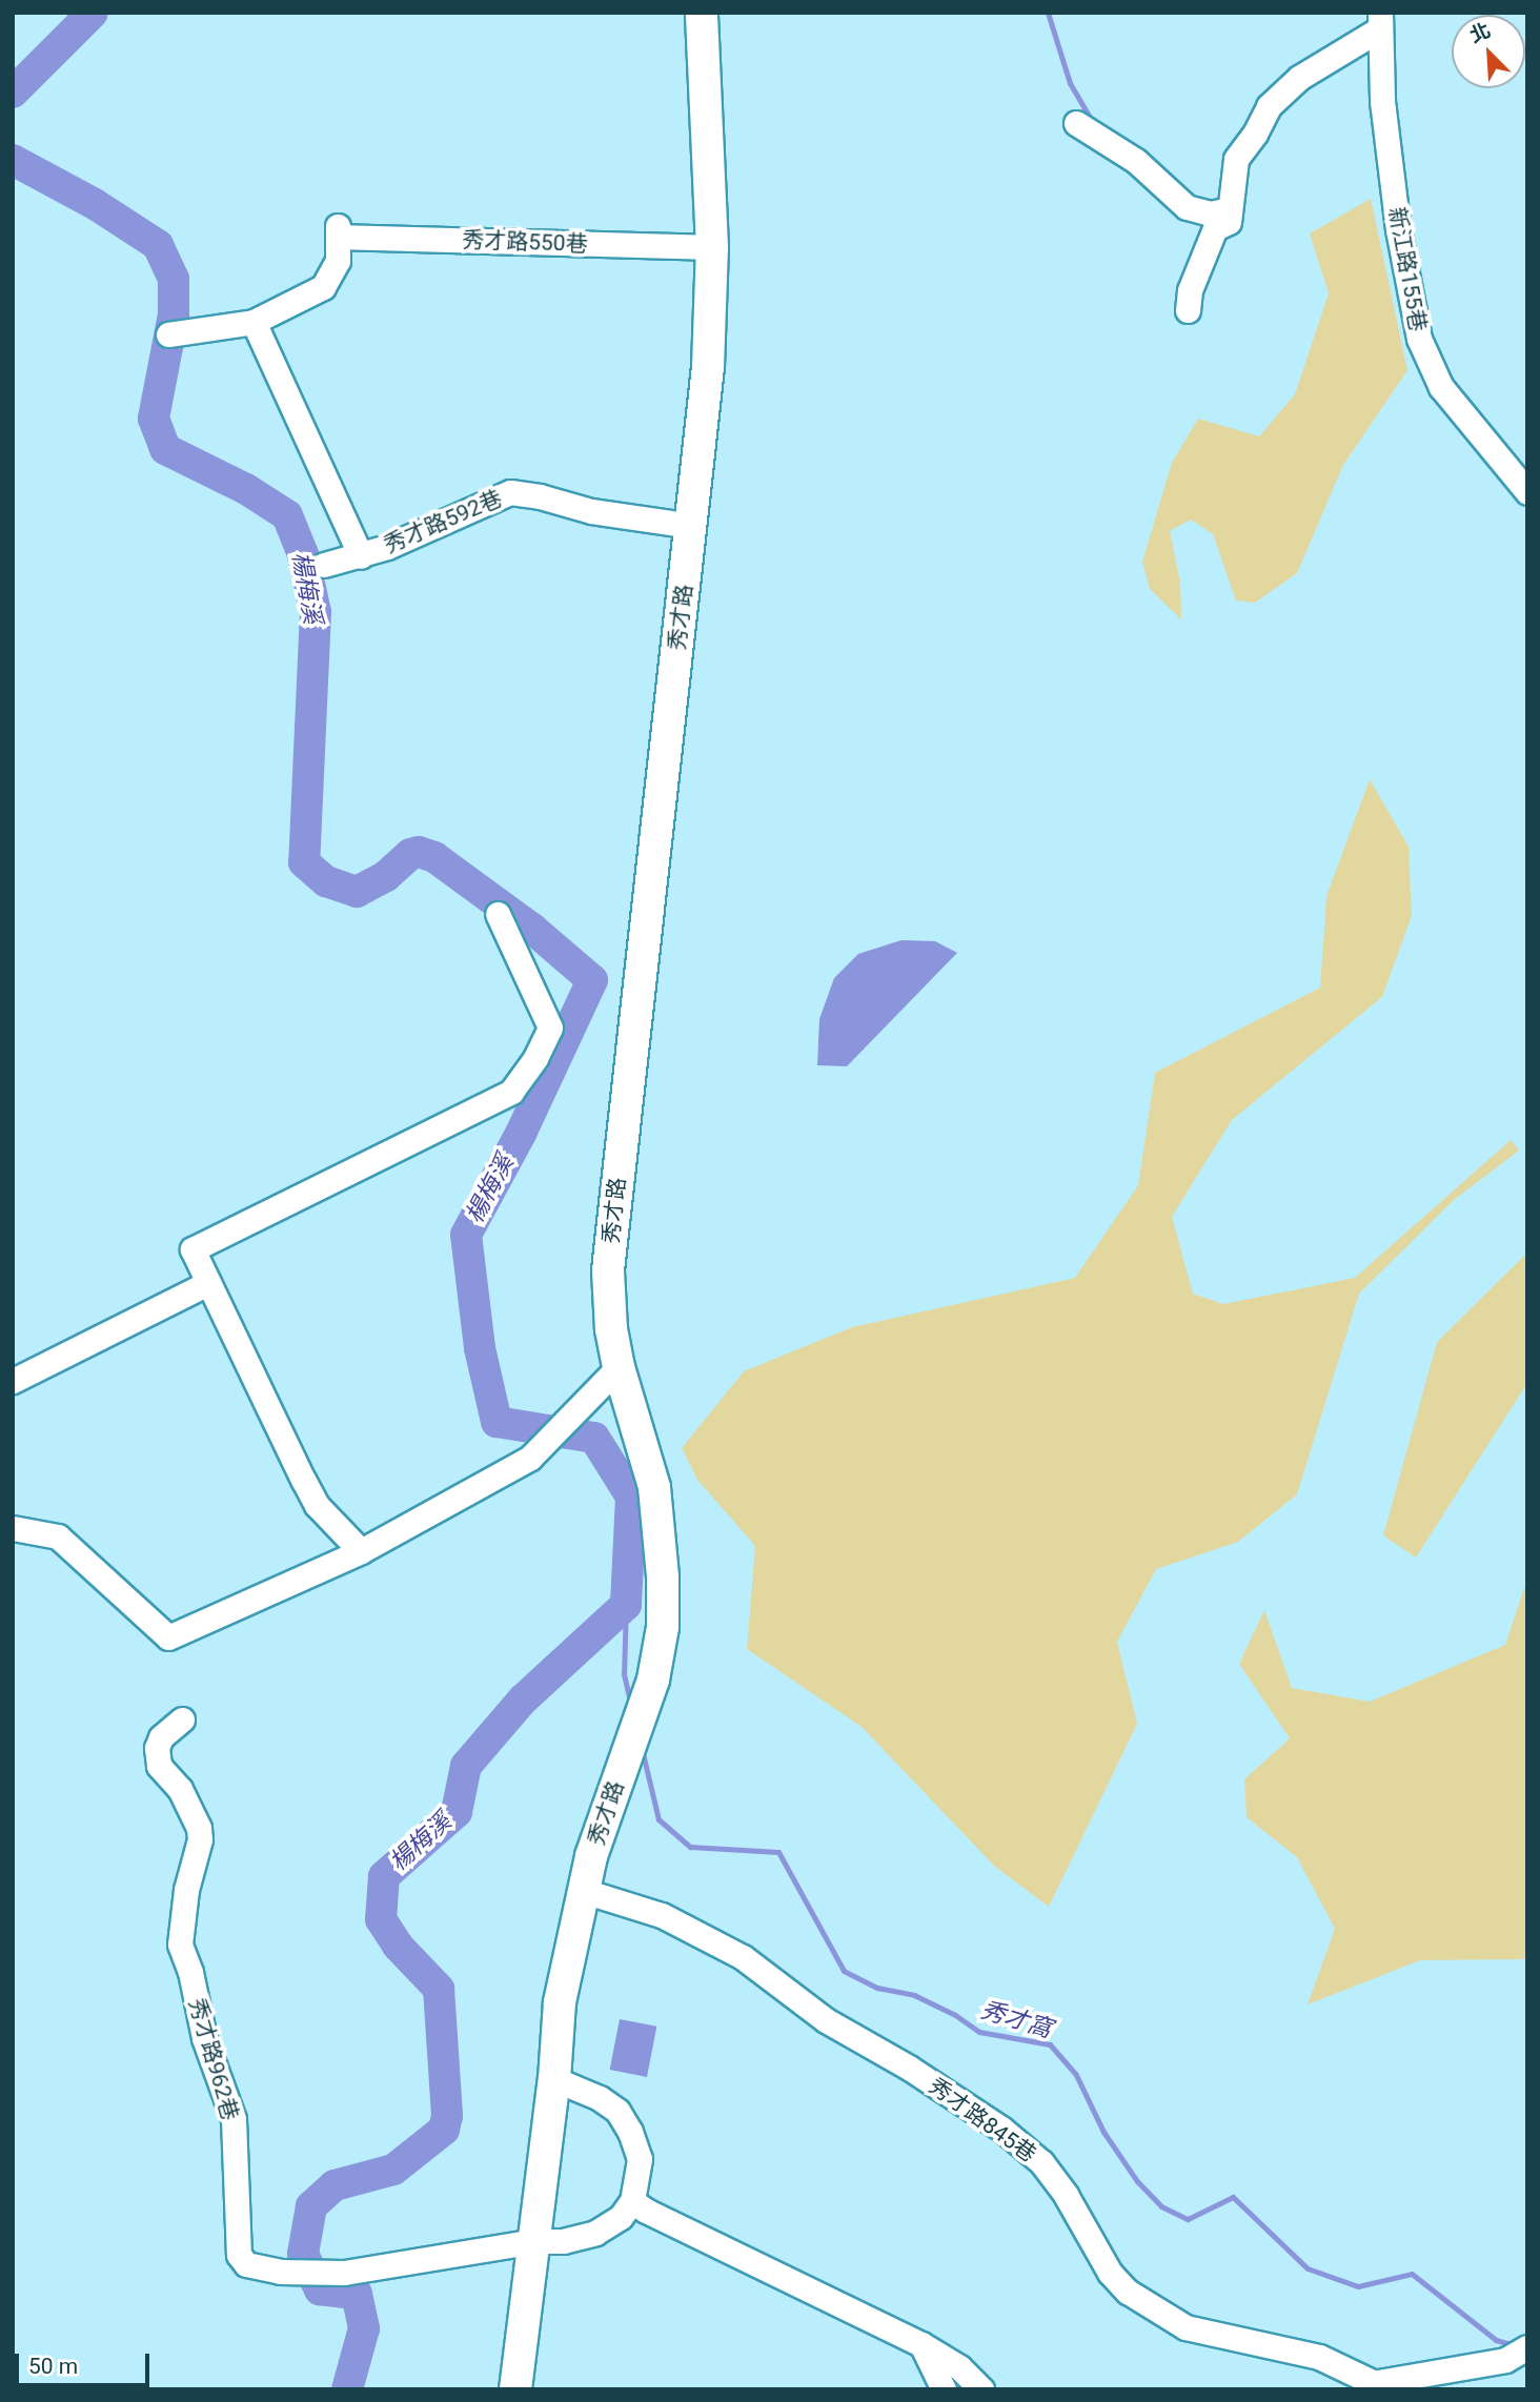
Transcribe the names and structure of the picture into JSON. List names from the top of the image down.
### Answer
{
  "streets": {
    "main road": ["秀才路"],
    "street": [
      "秀才路550巷",
      "新江路155巷",
      "秀才路592巷",
      "秀才路962巷",
      "秀才路845巷"
    ]
  },
  "crossings": [
    ["秀才路550巷", "秀才路"],
    ["秀才路592巷", "秀才路"],
    ["秀才路", "秀才路962巷"],
    ["秀才路", "秀才路845巷"]
  ],
  "water": ["楊梅溪", "秀才窩"],
  "scale_bar": "50 m",
  "north": "top left"
}
